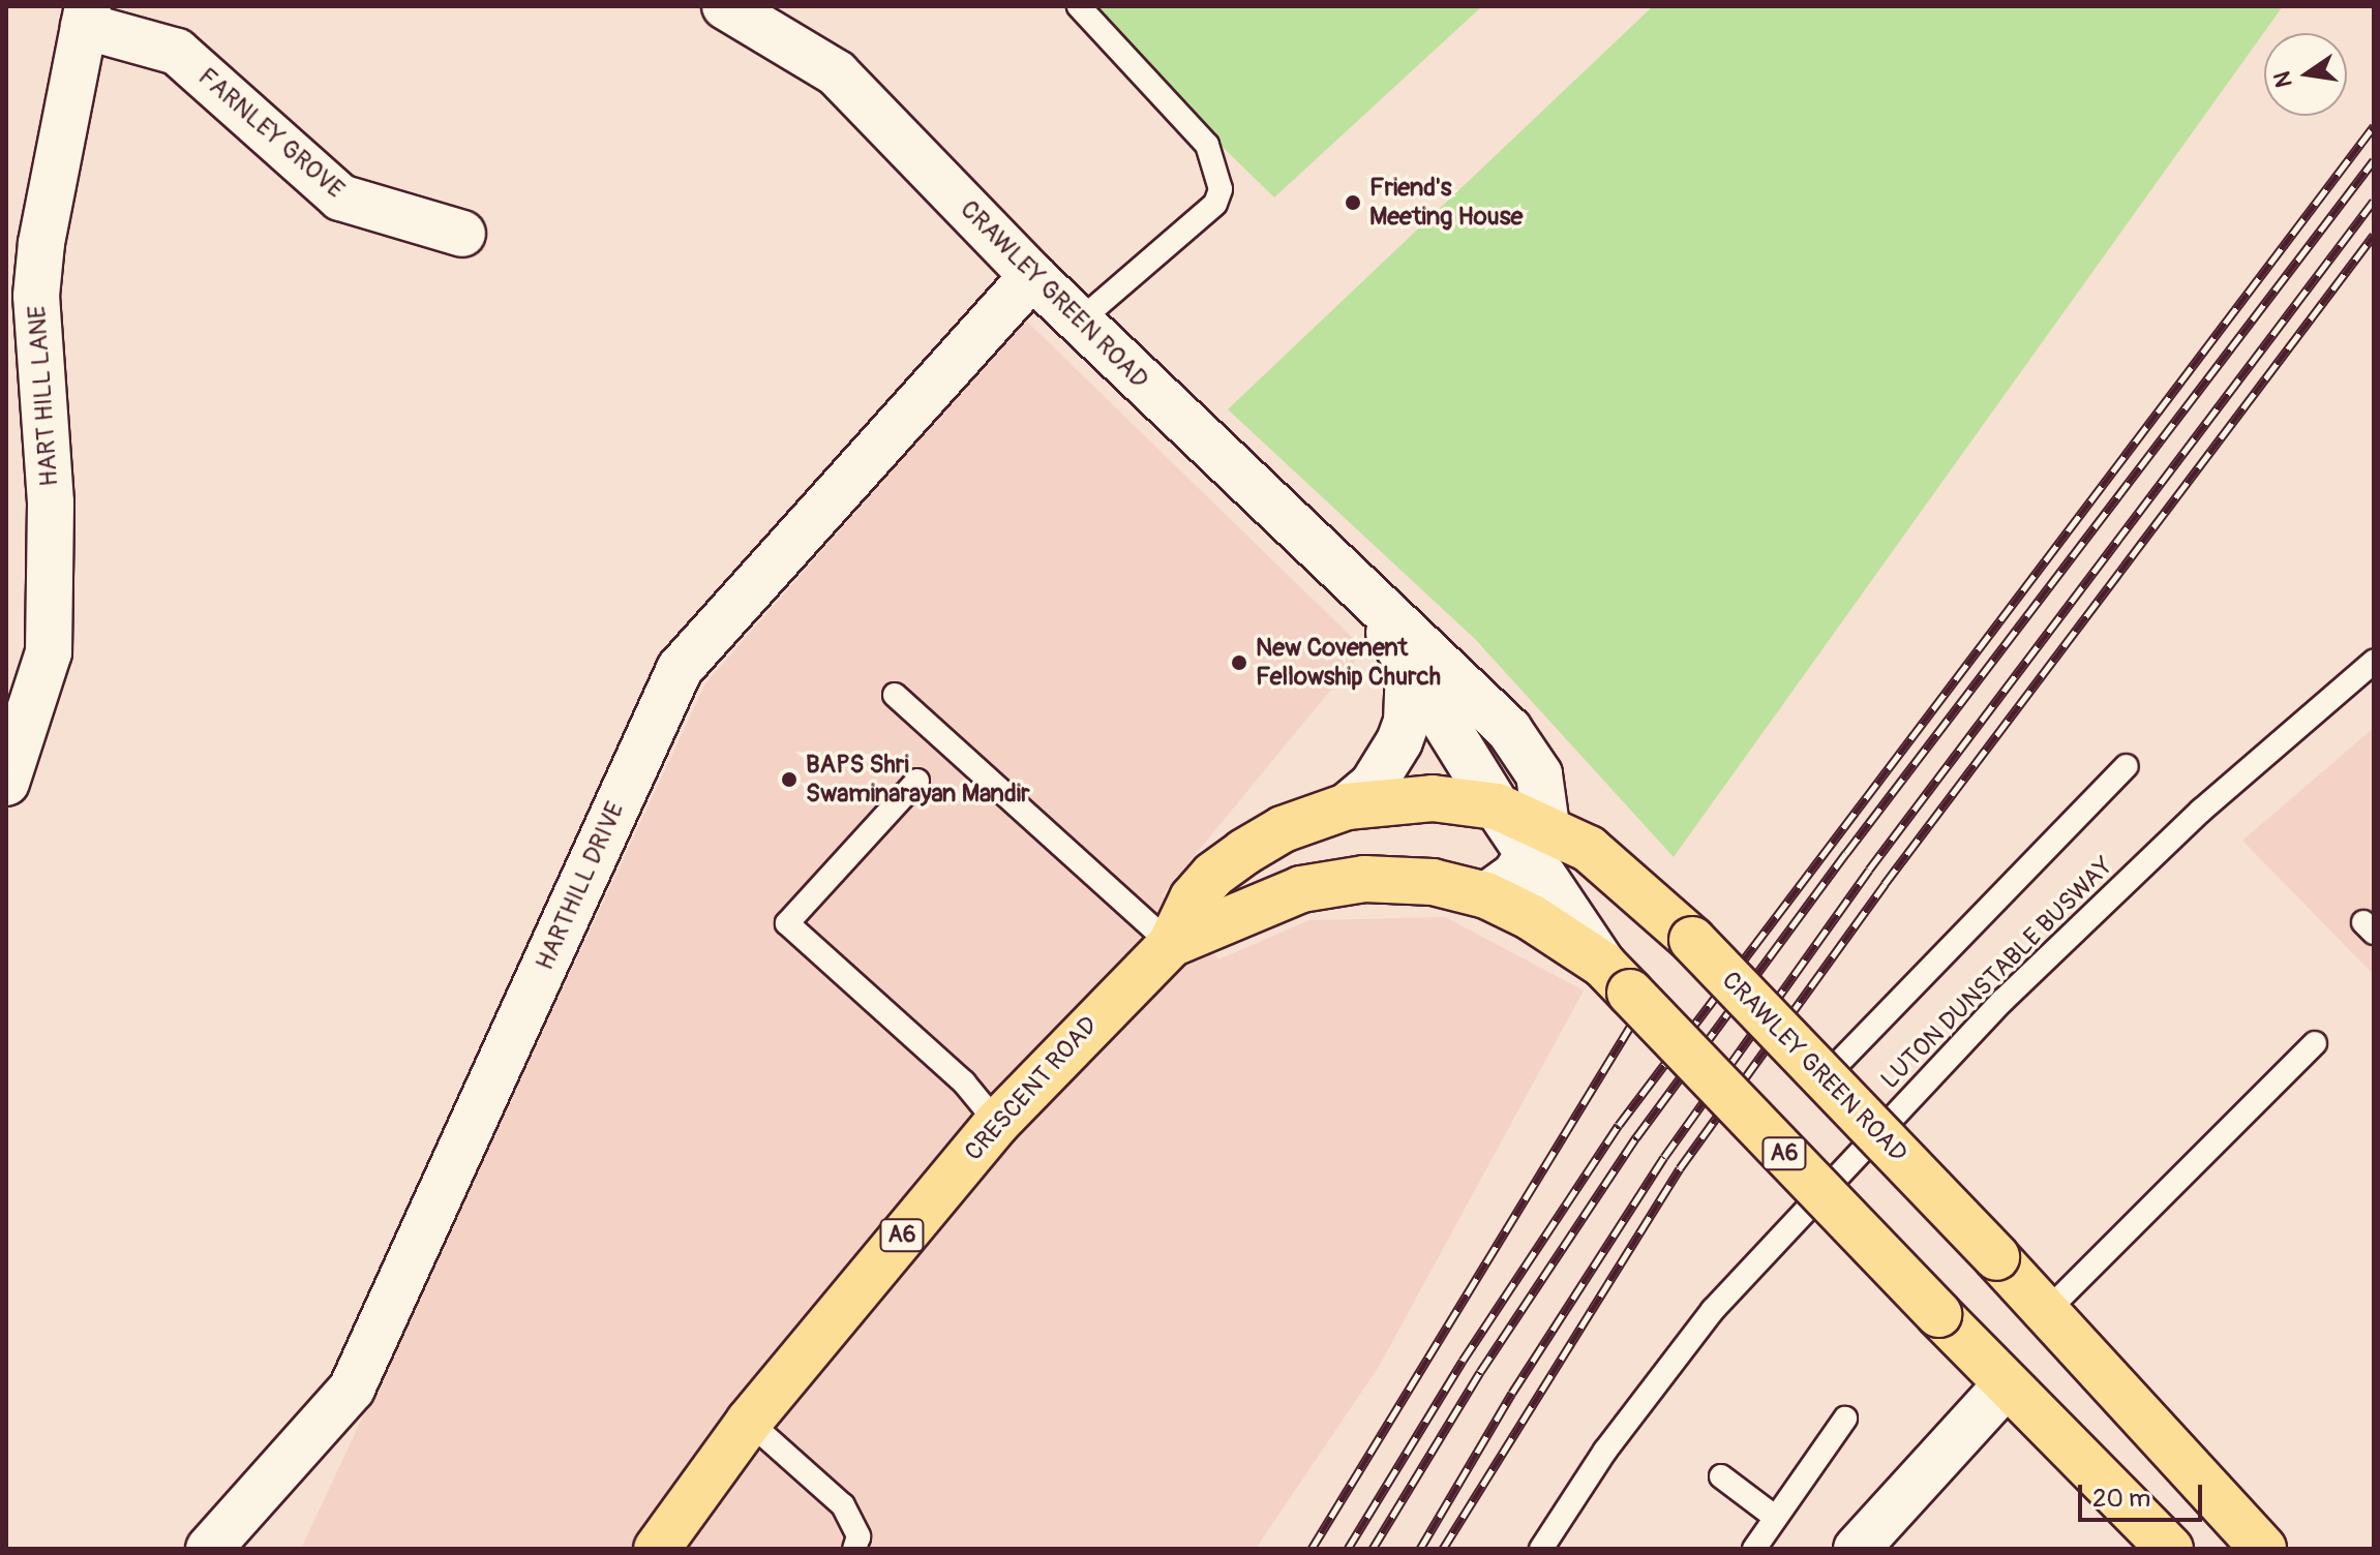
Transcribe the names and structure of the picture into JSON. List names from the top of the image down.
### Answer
{
  "streets": {
    "highway": ["CRAWLEY GREEN ROAD", "CRESCENT ROAD", "A6"],
    "street": ["FARNLEY GROVE", "HART HILL LANE", "HARTHILL DRIVE"],
    "lane": ["LUTON DUNSTABLE BUSWAY"]
  },
  "crossings": [
    ["FARNLEY GROVE", "HART HILL LANE"],
    ["CRAWLEY GREEN ROAD", "HARTHILL DRIVE"],
    ["CRAWLEY GREEN ROAD", "CRESCENT ROAD"],
    ["CRAWLEY GREEN ROAD", "A6"],
    ["CRESCENT ROAD", "A6"]
  ],
  "places": ["Friend's Meeting House", "New Covenent Fellowship Church", "BAPS Shri Swaminarayan Mandir"],
  "scale_bar": "20 m",
  "north": "left"
}
